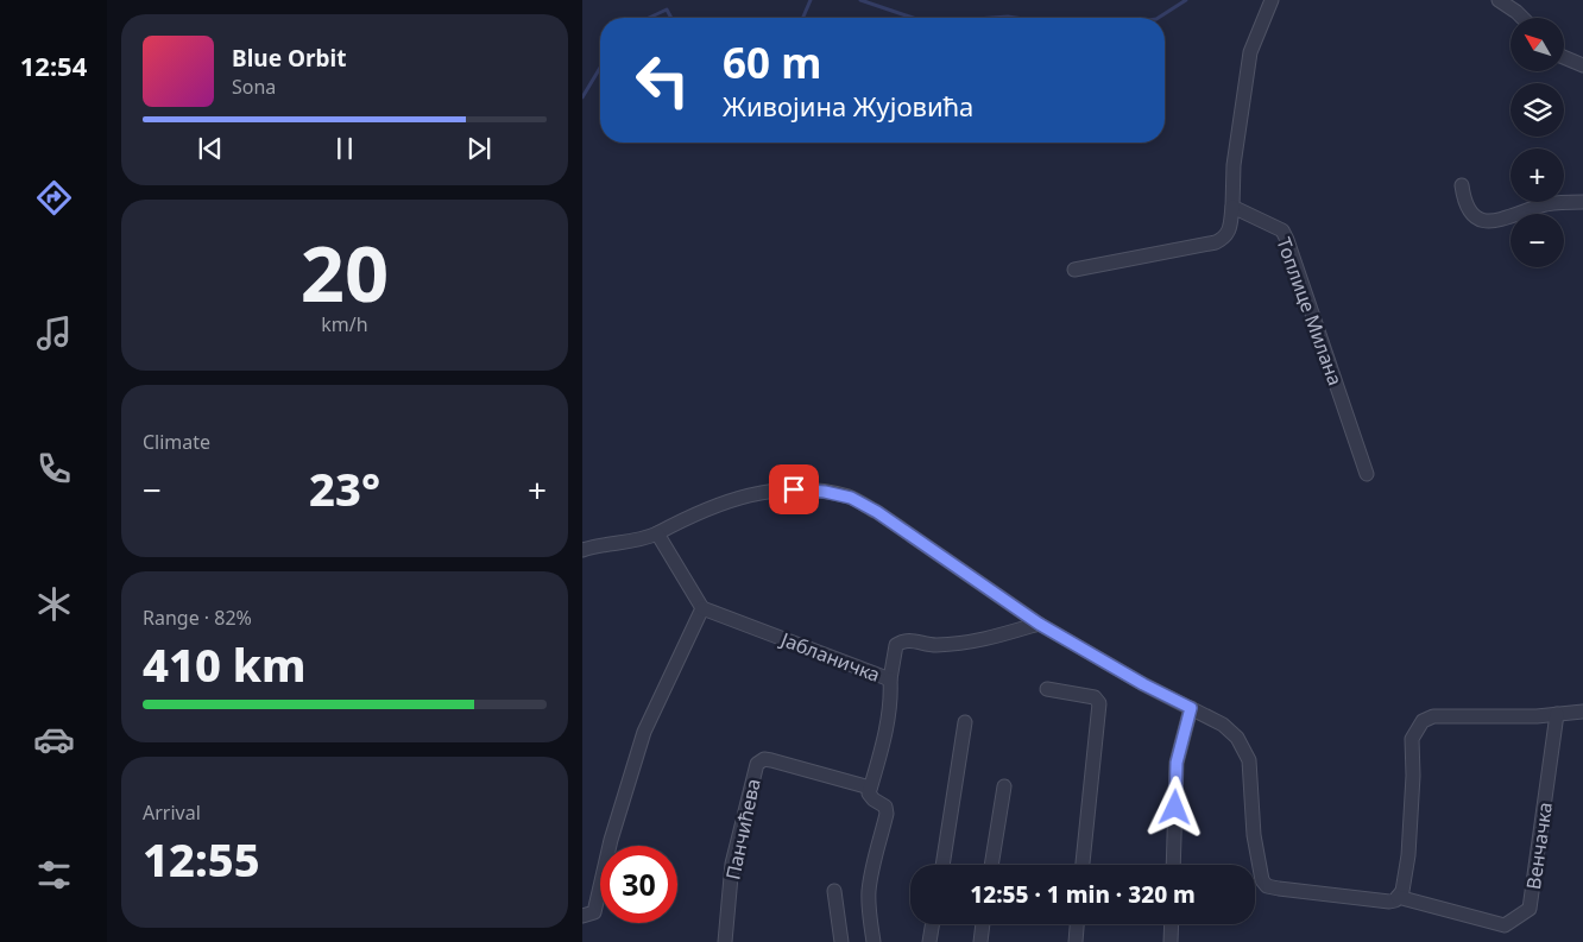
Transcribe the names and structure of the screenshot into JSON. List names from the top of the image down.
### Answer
{
  "streets": {
    "street": [
      "Топлице Милана",
      "Јабланичка",
      "Панчићева",
      "Венчачка"
    ]
  },
  "north": "top left",
  "page": {
    "tabs": "12:54",
    "map_buttons": ["+", "−"],
    "turn": ["60 m", "Живојина Жујовића"],
    "song": ["Blue Orbit", "Sona"],
    "tile": [
      ["20", "km/h"],
      "Climate",
      ["Range · 82%", "410 km"],
      ["Arrival", "12:55"]
    ],
    "heat": ["−", "23°", "+"],
    "limit": "30",
    "trip": "12:55 · 1 min · 320 m"
  }
}
